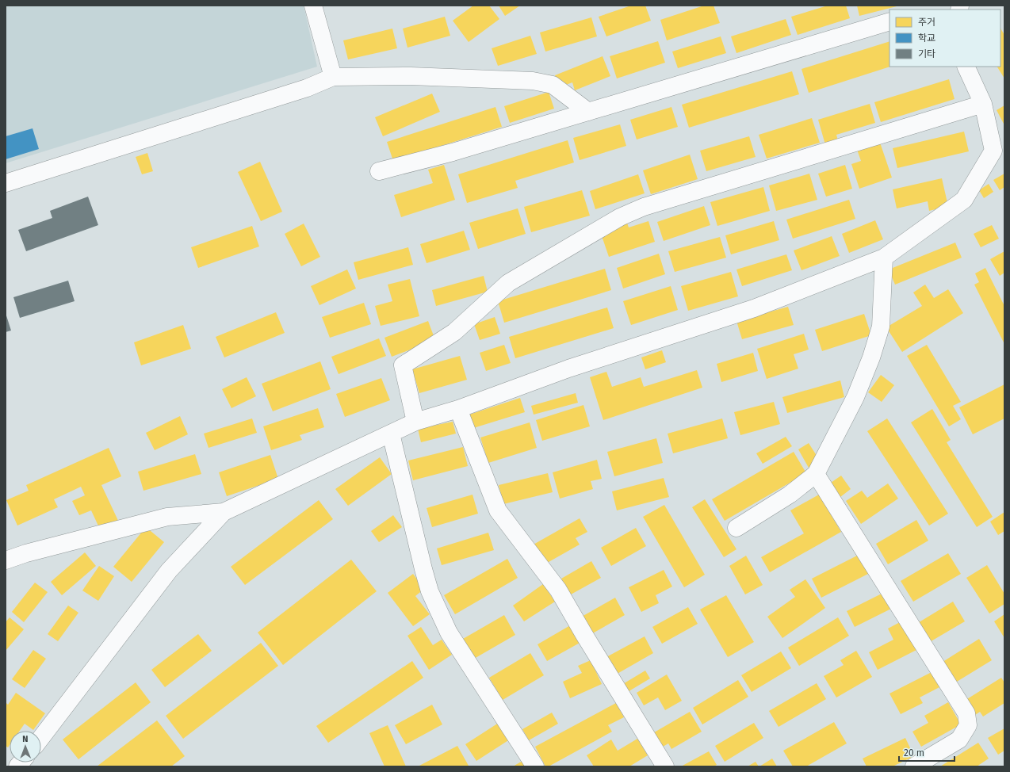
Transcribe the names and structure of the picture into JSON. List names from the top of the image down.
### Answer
{
  "legend": ["주거", "학교", "기타"],
  "scale_bar": "20 m",
  "north": "top"
}
